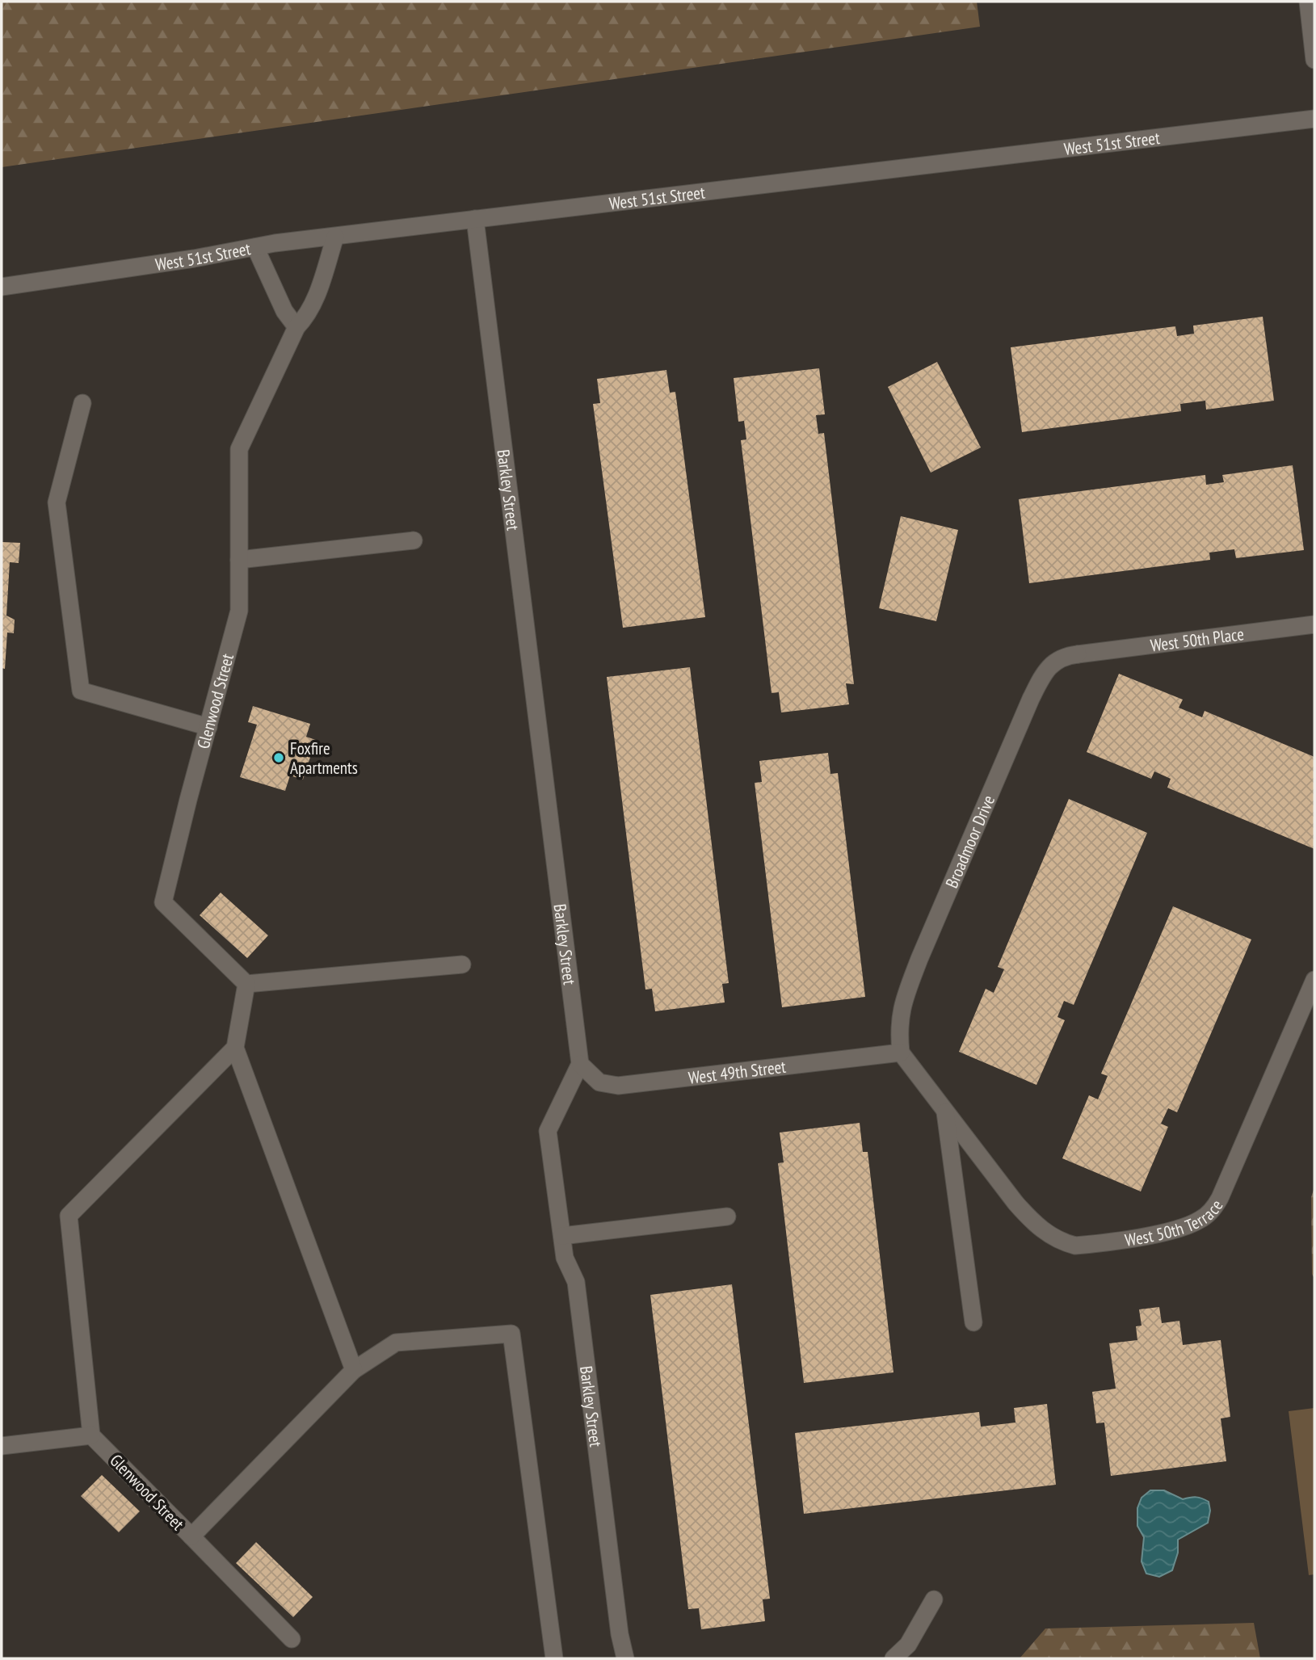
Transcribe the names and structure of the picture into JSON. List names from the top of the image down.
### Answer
{
  "streets": {
    "street": [
      "West 51st Street",
      "Barkley Street",
      "West 50th Place",
      "Glenwood Street",
      "Broadmoor Drive",
      "West 49th Street",
      "West 50th Terrace"
    ]
  },
  "crossings": [
    ["West 51st Street", "Barkley Street"],
    ["West 51st Street", "Glenwood Street"],
    ["Barkley Street", "West 49th Street"],
    ["West 50th Place", "Broadmoor Drive"],
    ["Broadmoor Drive", "West 49th Street"],
    ["Broadmoor Drive", "West 50th Terrace"],
    ["West 49th Street", "West 50th Terrace"]
  ],
  "places": ["Foxfire Apartments"]
}
